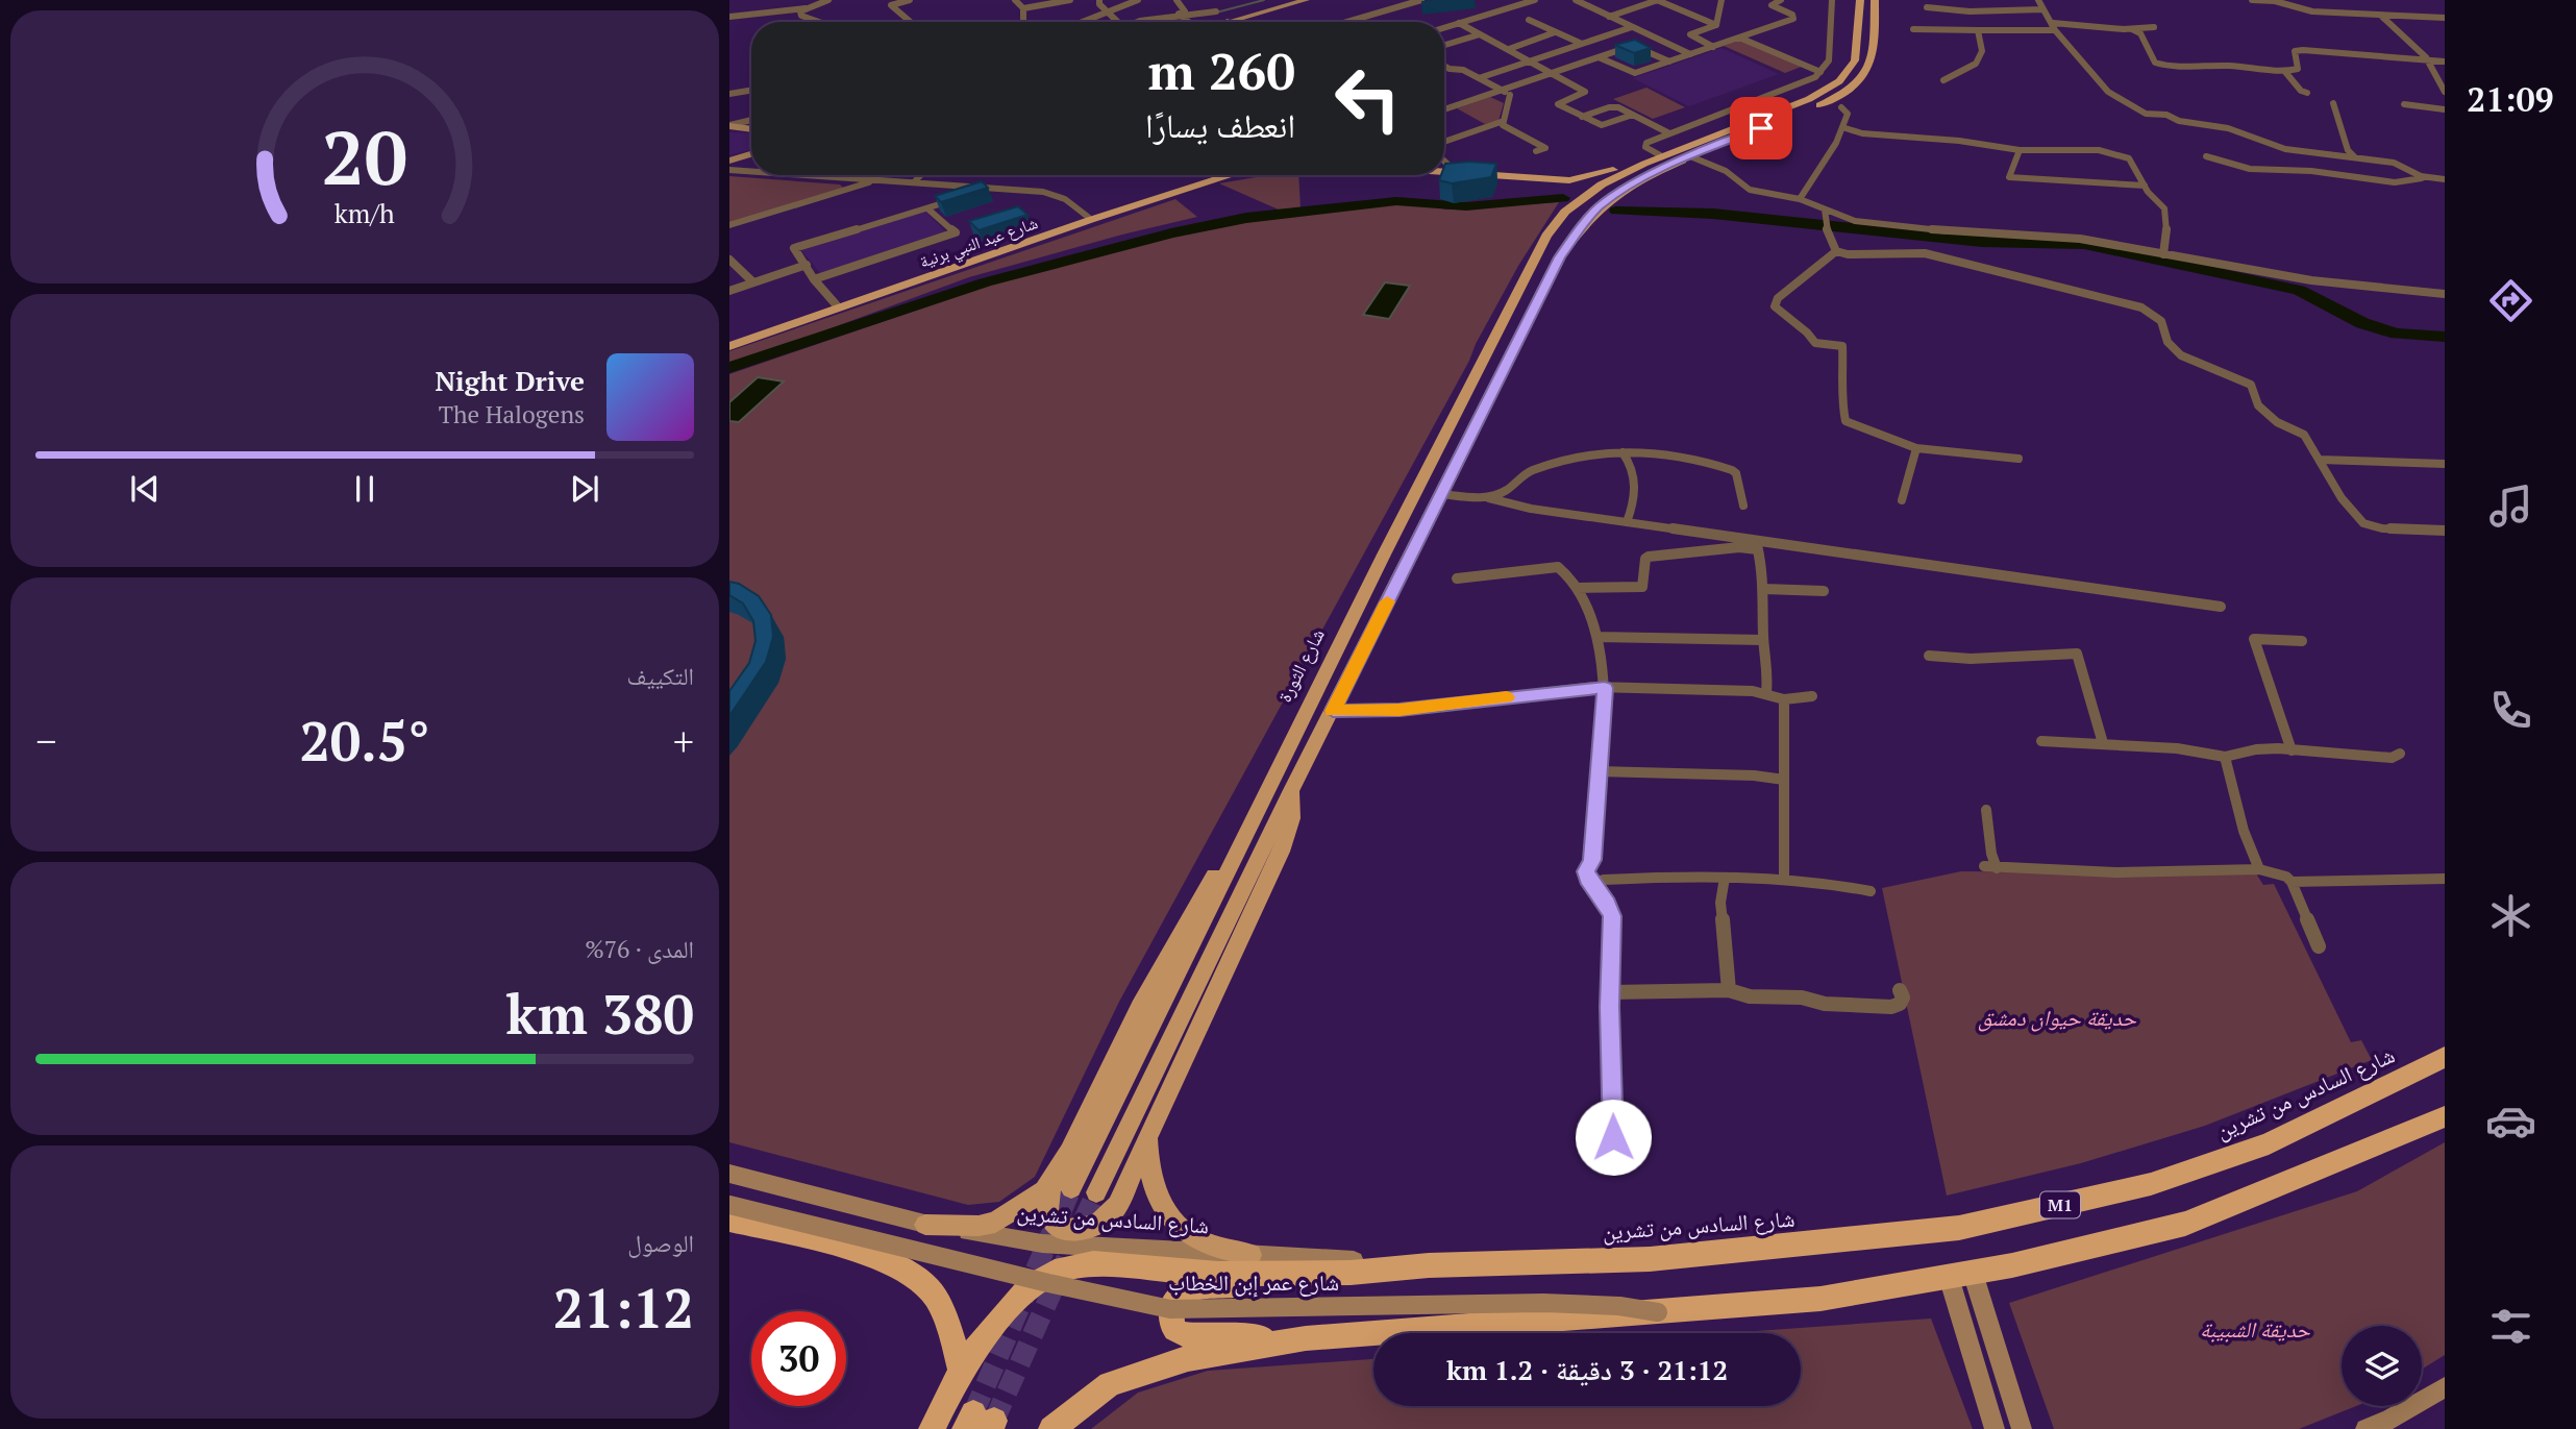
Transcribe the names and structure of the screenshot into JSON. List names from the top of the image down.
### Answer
{
  "streets": {
    "highway": ["شارع السادس من تشرين", "M1"],
    "main road": ["شارع عبد النبي برنية", "شارع الثورة", "شارع عمر إبن الخطاب"]
  },
  "parks": ["حديقة حيوان دمشق", "حديقة الشبيبة"],
  "page": {
    "tabs": "21:09",
    "turn": ["260 m", "انعطف يسارًا"],
    "song": ["Night Drive", "The Halogens"],
    "tile": [
      "التكييف",
      ["المدى · 76%", "380 km"],
      ["الوصول", "21:12"]
    ],
    "heat": ["−", "20.5°", "+"],
    "limit": "30",
    "trip": "21:12 · 3 دقيقة · 1.2 km",
    "gauge": ["20", "km/h"]
  }
}
